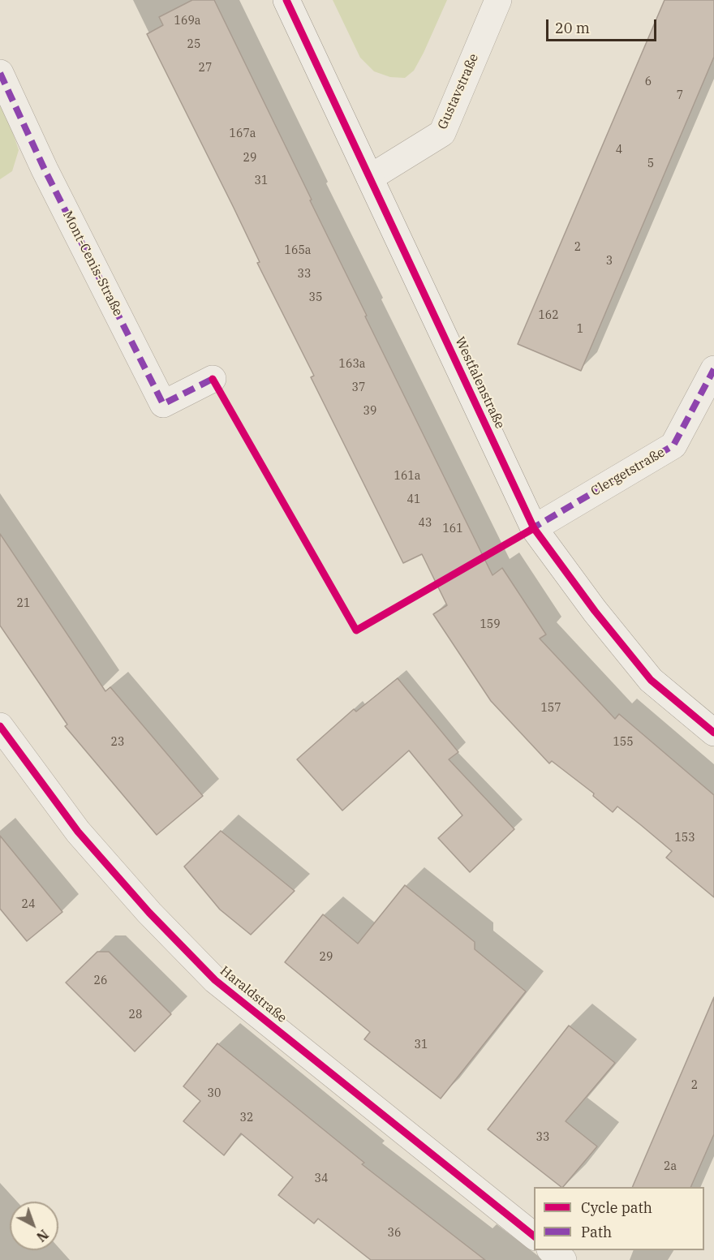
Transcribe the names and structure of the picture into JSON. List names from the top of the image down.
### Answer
{
  "streets": {
    "street": [
      "Gustavstraße",
      "Mont-Cenis-Straße",
      "Westfalenstraße",
      "Clergetstraße",
      "Haraldstraße"
    ]
  },
  "crossings": [
    ["Gustavstraße", "Westfalenstraße"],
    ["Westfalenstraße", "Clergetstraße"]
  ],
  "house_numbers": [
    "169a",
    "25",
    "27",
    "6",
    "7",
    "167a",
    "4",
    "29",
    "5",
    "31",
    "2",
    "165a",
    "3",
    "33",
    "35",
    "162",
    "1",
    "163a",
    "37",
    "39",
    "161a",
    "41",
    "43",
    "161",
    "21",
    "159",
    "157",
    "23",
    "155",
    "153",
    "24",
    "29",
    "26",
    "28",
    "31",
    "2",
    "30",
    "32",
    "33",
    "2a",
    "34",
    "36"
  ],
  "legend": ["Cycle path", "Path"],
  "scale_bar": "20 m",
  "north": "bottom right"
}
